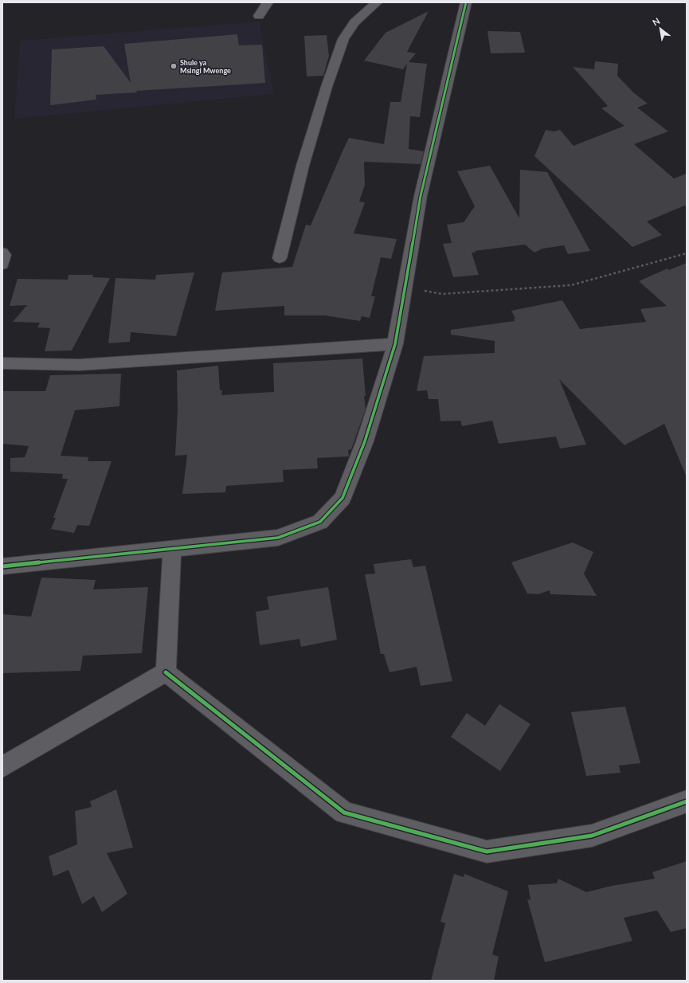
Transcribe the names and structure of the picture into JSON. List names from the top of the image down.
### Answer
{
  "places": ["Shule ya Msingi Mwenge"],
  "north": "top left"
}
